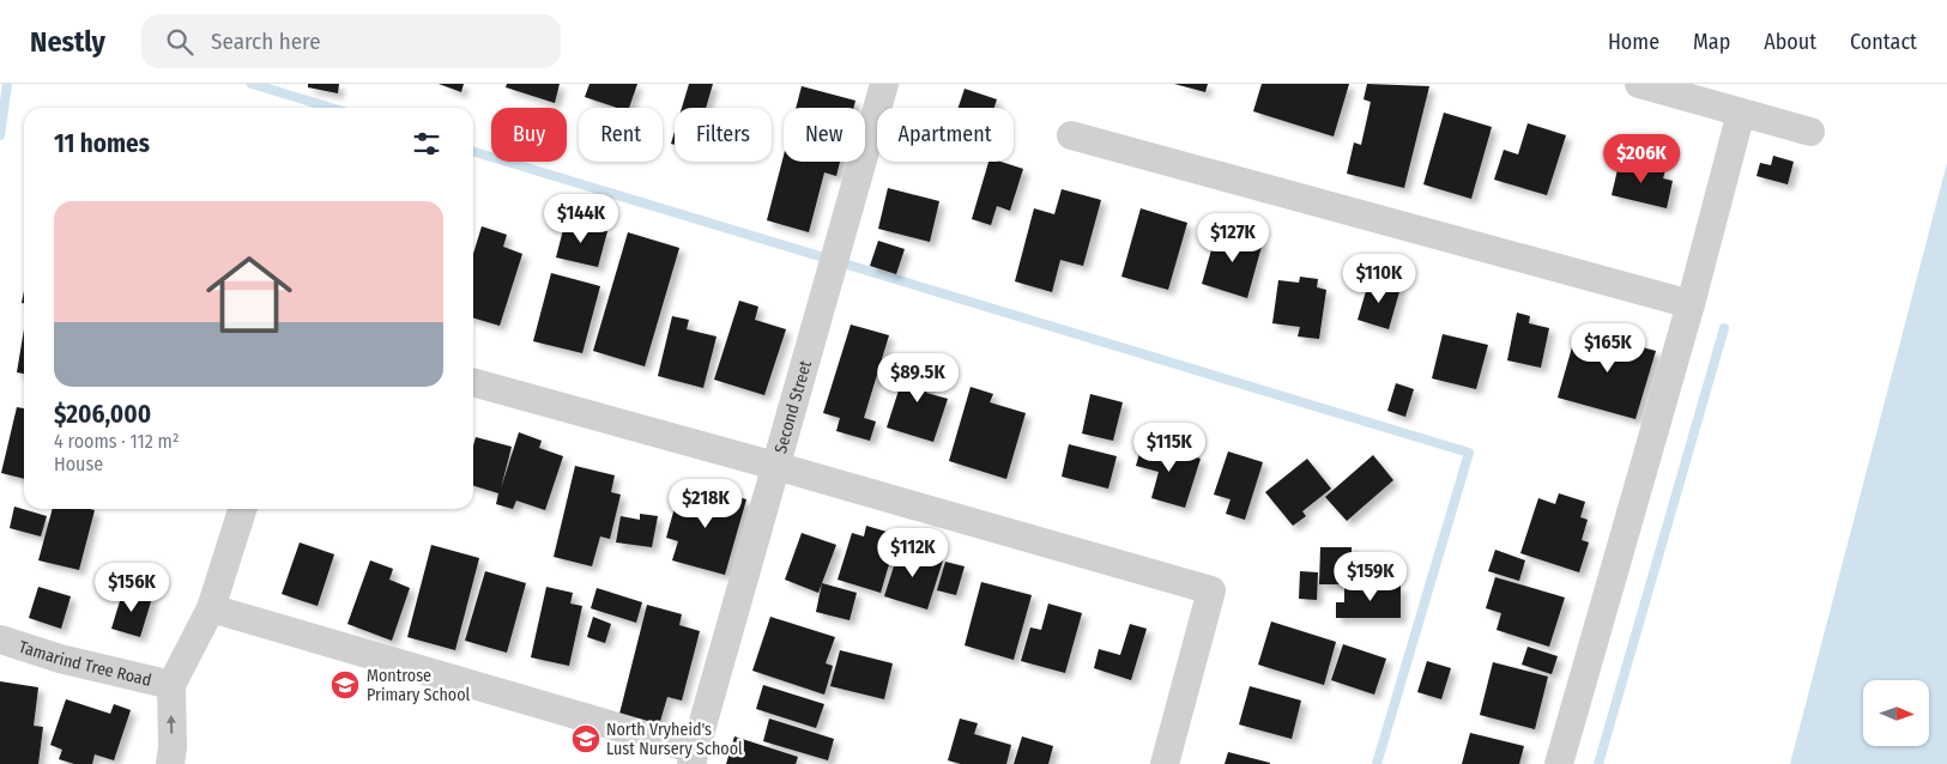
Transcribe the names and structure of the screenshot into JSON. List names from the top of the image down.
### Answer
{
  "streets": {
    "street": ["Second Street", "Tamarind Tree Road"]
  },
  "places": {
    "school or university": ["Montrose Primary School", "North Vryheid's Lust Nursery School"]
  },
  "north": "right",
  "page": {
    "header": "Nestly",
    "search": "Search here",
    "nav": [
      "Home",
      "Map",
      "About",
      "Contact"
    ],
    "chip": [
      "Buy",
      "Rent",
      "Filters",
      "New",
      "Apartment"
    ],
    "heading": "11 homes",
    "price": [
      "$206K",
      "$144K",
      "$127K",
      "$110K",
      "$165K",
      "$89.5K",
      "$115K",
      "$218K",
      "$112K",
      "$159K",
      "$156K"
    ],
    "list": [
      {
        "name": "$206,000",
        "note": "4 rooms · 112 m² · House"
      }
    ]
  }
}
